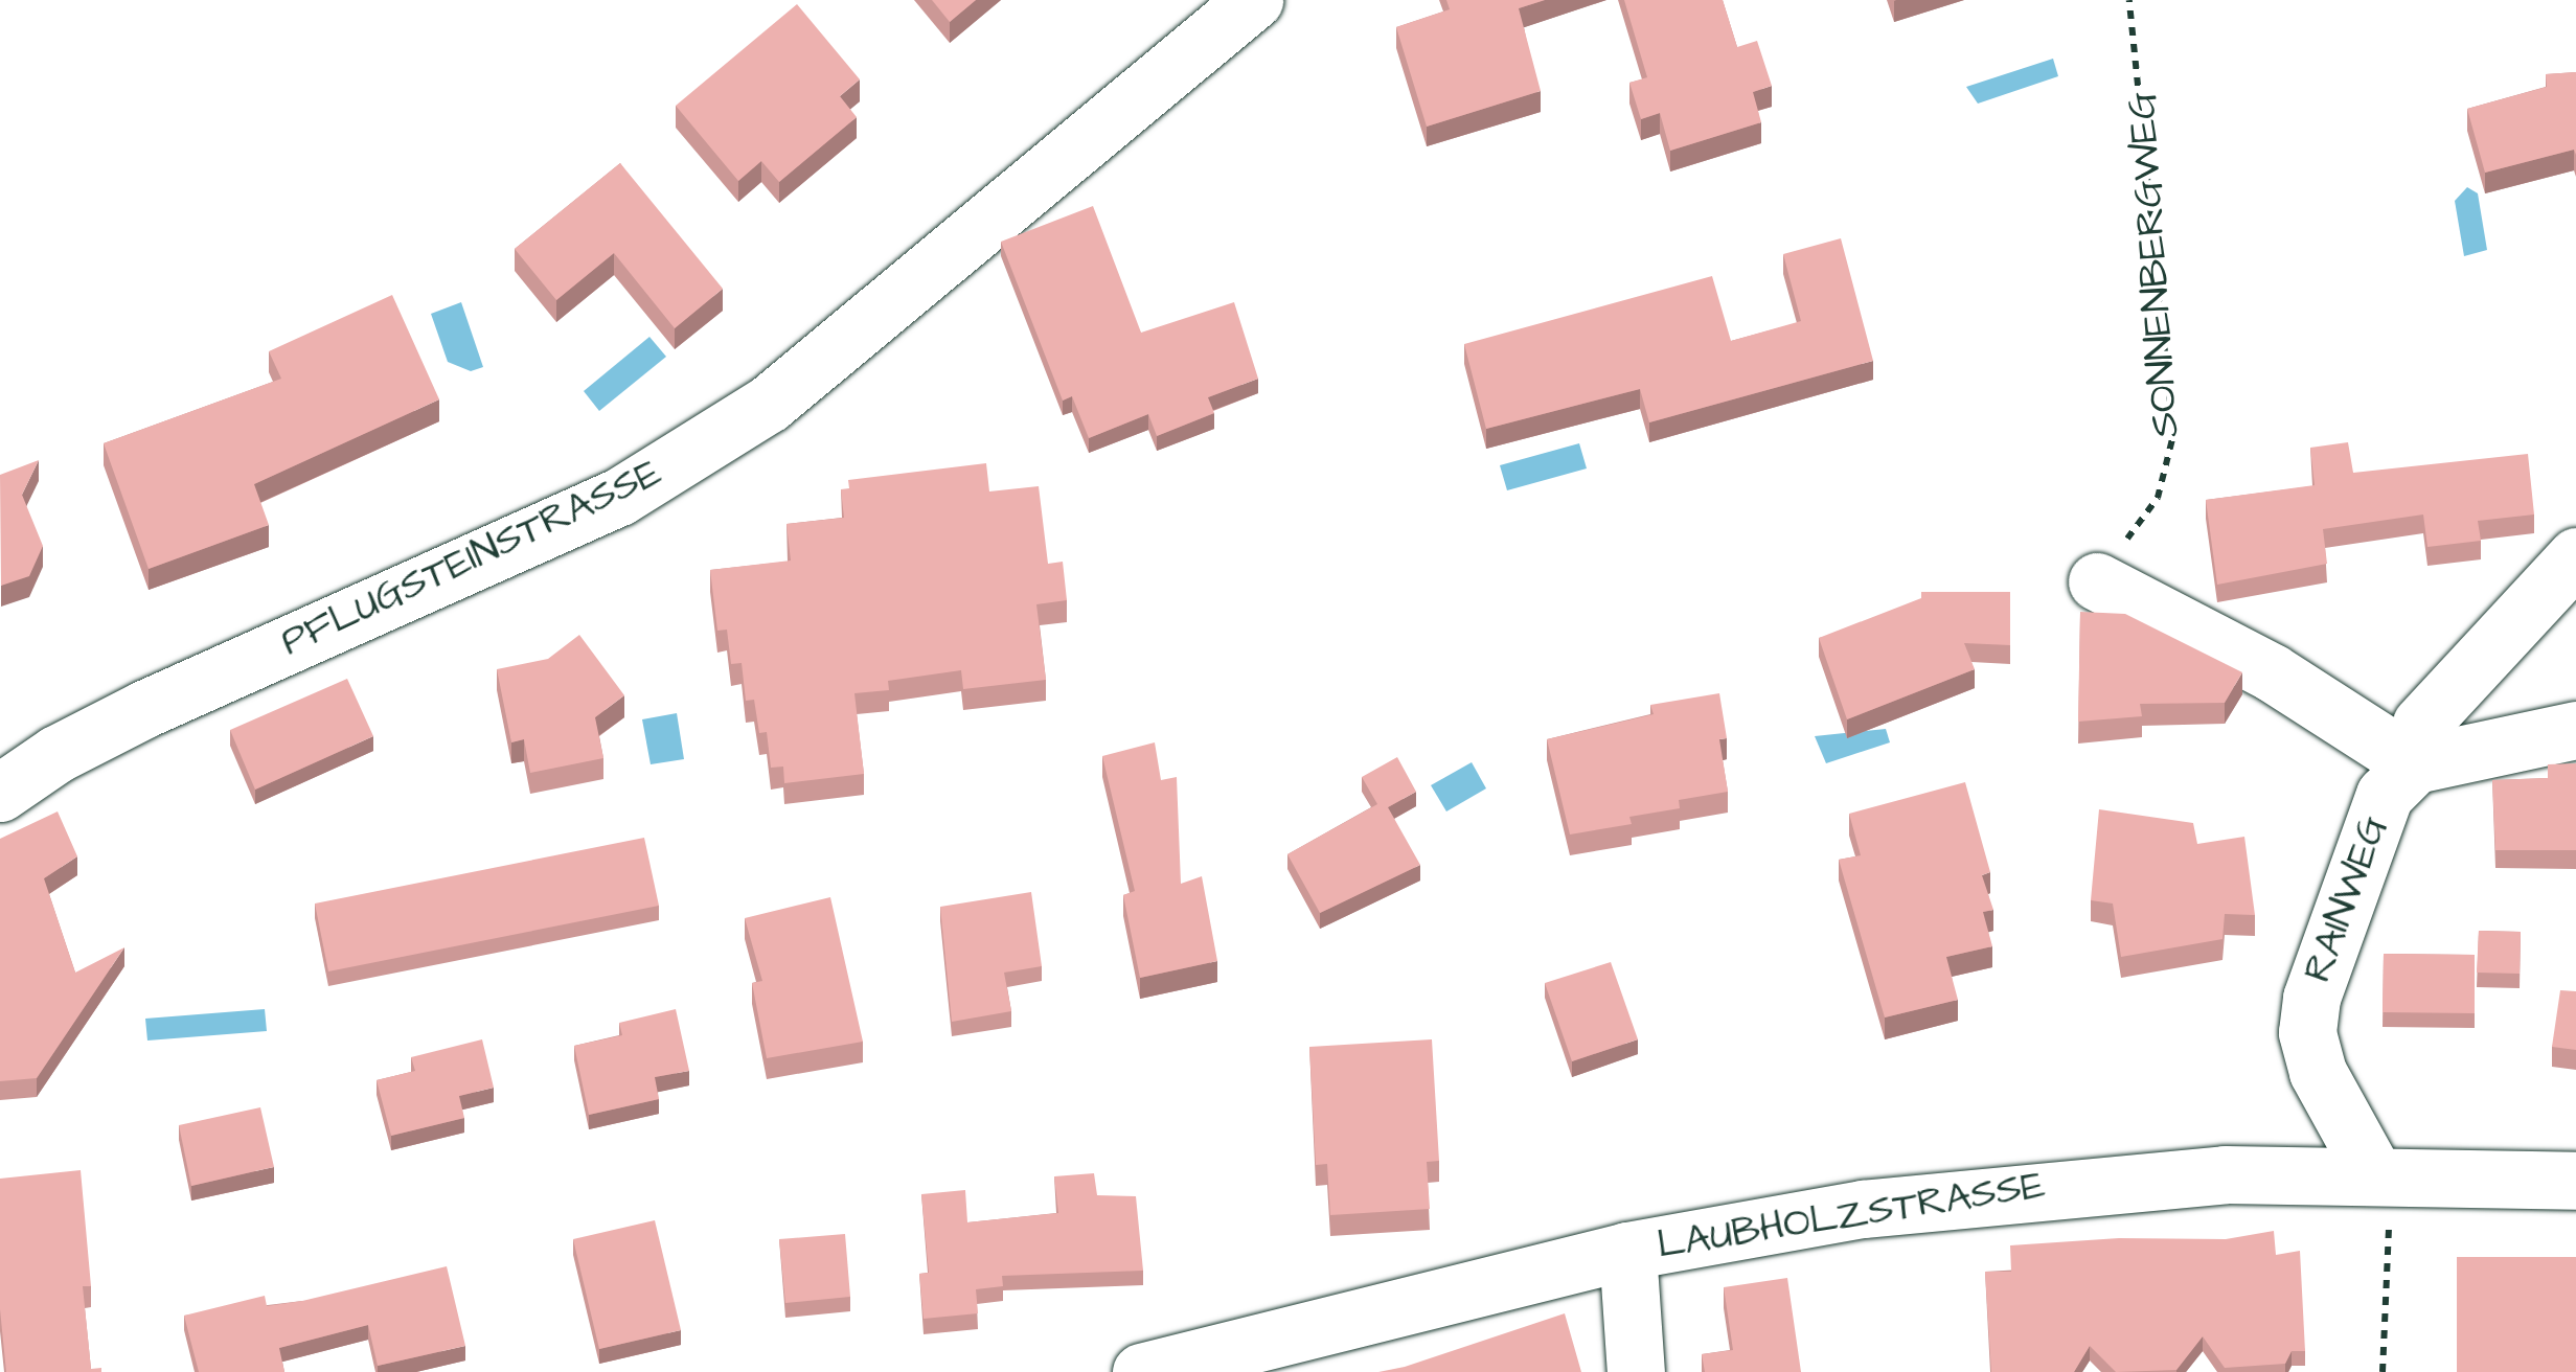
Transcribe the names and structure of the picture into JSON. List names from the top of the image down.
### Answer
{
  "streets": {
    "street": ["PFLUGSTEINSTRASSE", "RAINWEG", "LAUBHOLZSTRASSE"],
    "path": ["SONNENBERGWEG"]
  },
  "crossings": [
    ["RAINWEG", "LAUBHOLZSTRASSE"]
  ]
}
